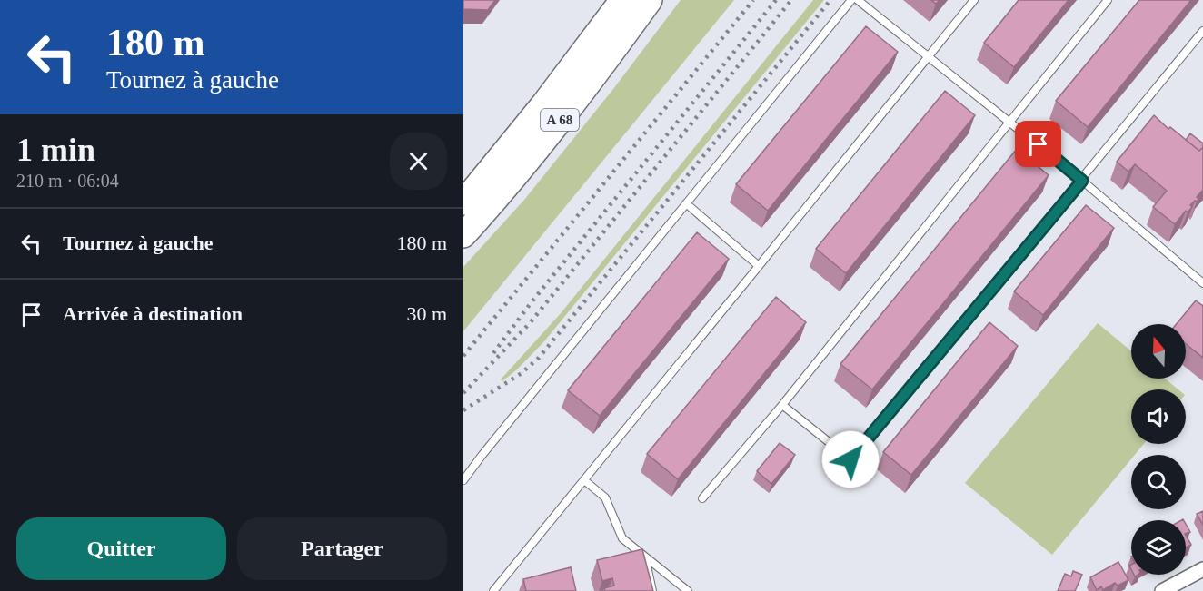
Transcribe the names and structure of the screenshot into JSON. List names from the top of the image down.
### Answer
{
  "streets": {
    "highway": ["A 68"]
  },
  "north": "top",
  "page": {
    "turn": ["180 m", "Tournez à gauche"],
    "heading": ["1 min", "210 m · 06:04"],
    "list": [
      {
        "name": "Tournez à gauche",
        "value": "180 m"
      },
      {
        "name": "Arrivée à destination",
        "value": "30 m"
      }
    ],
    "buttons": ["Quitter", "Partager"]
  }
}
